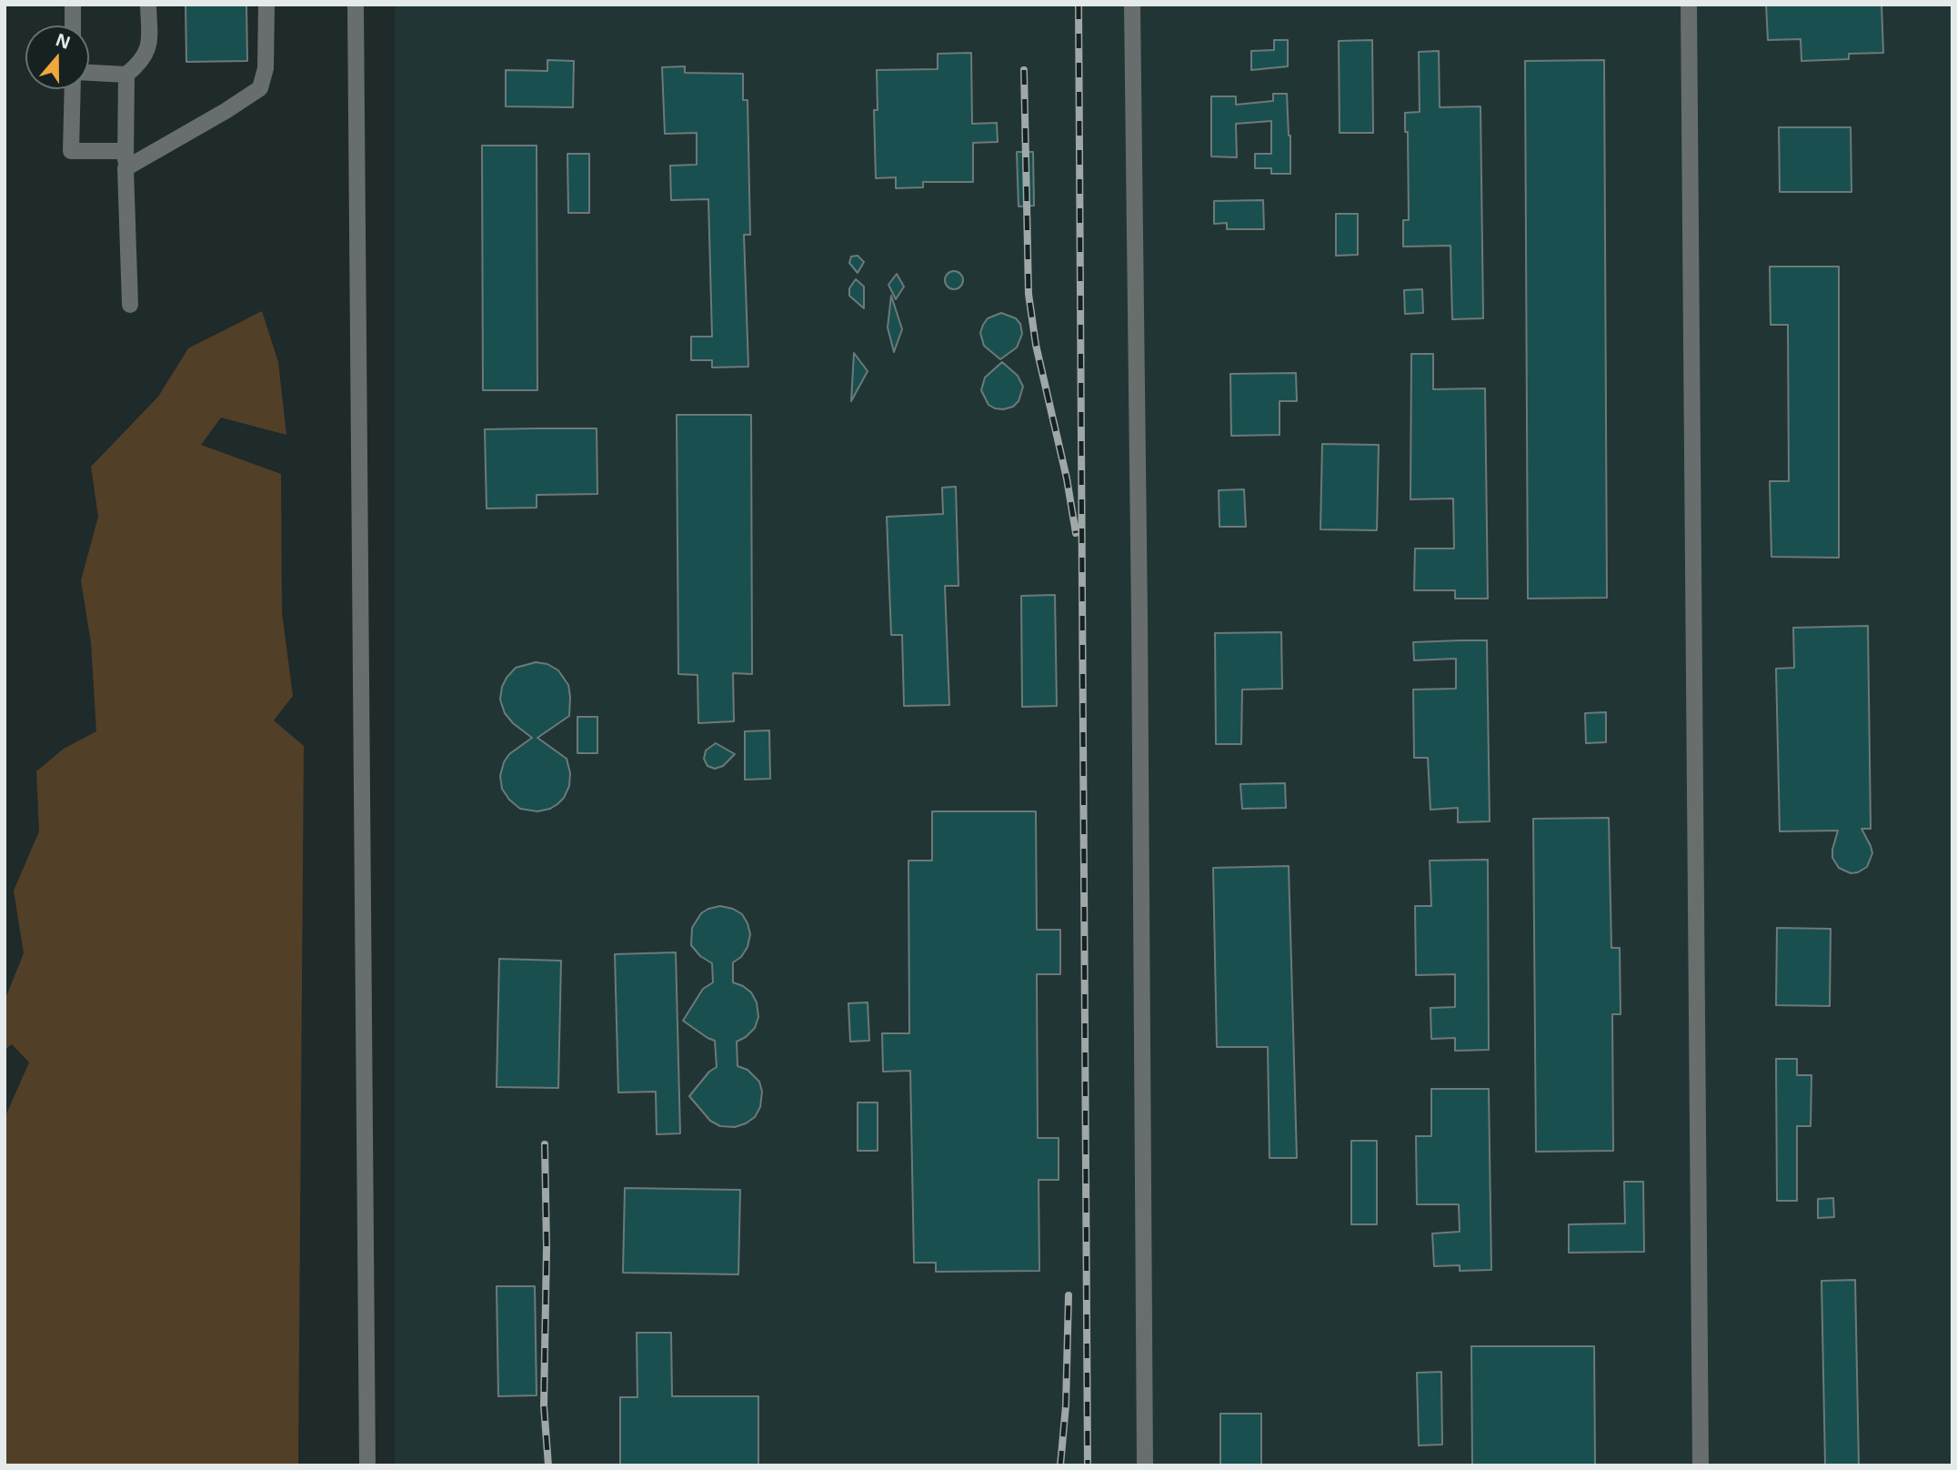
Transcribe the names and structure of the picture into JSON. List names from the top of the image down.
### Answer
{
  "north": "top"
}
